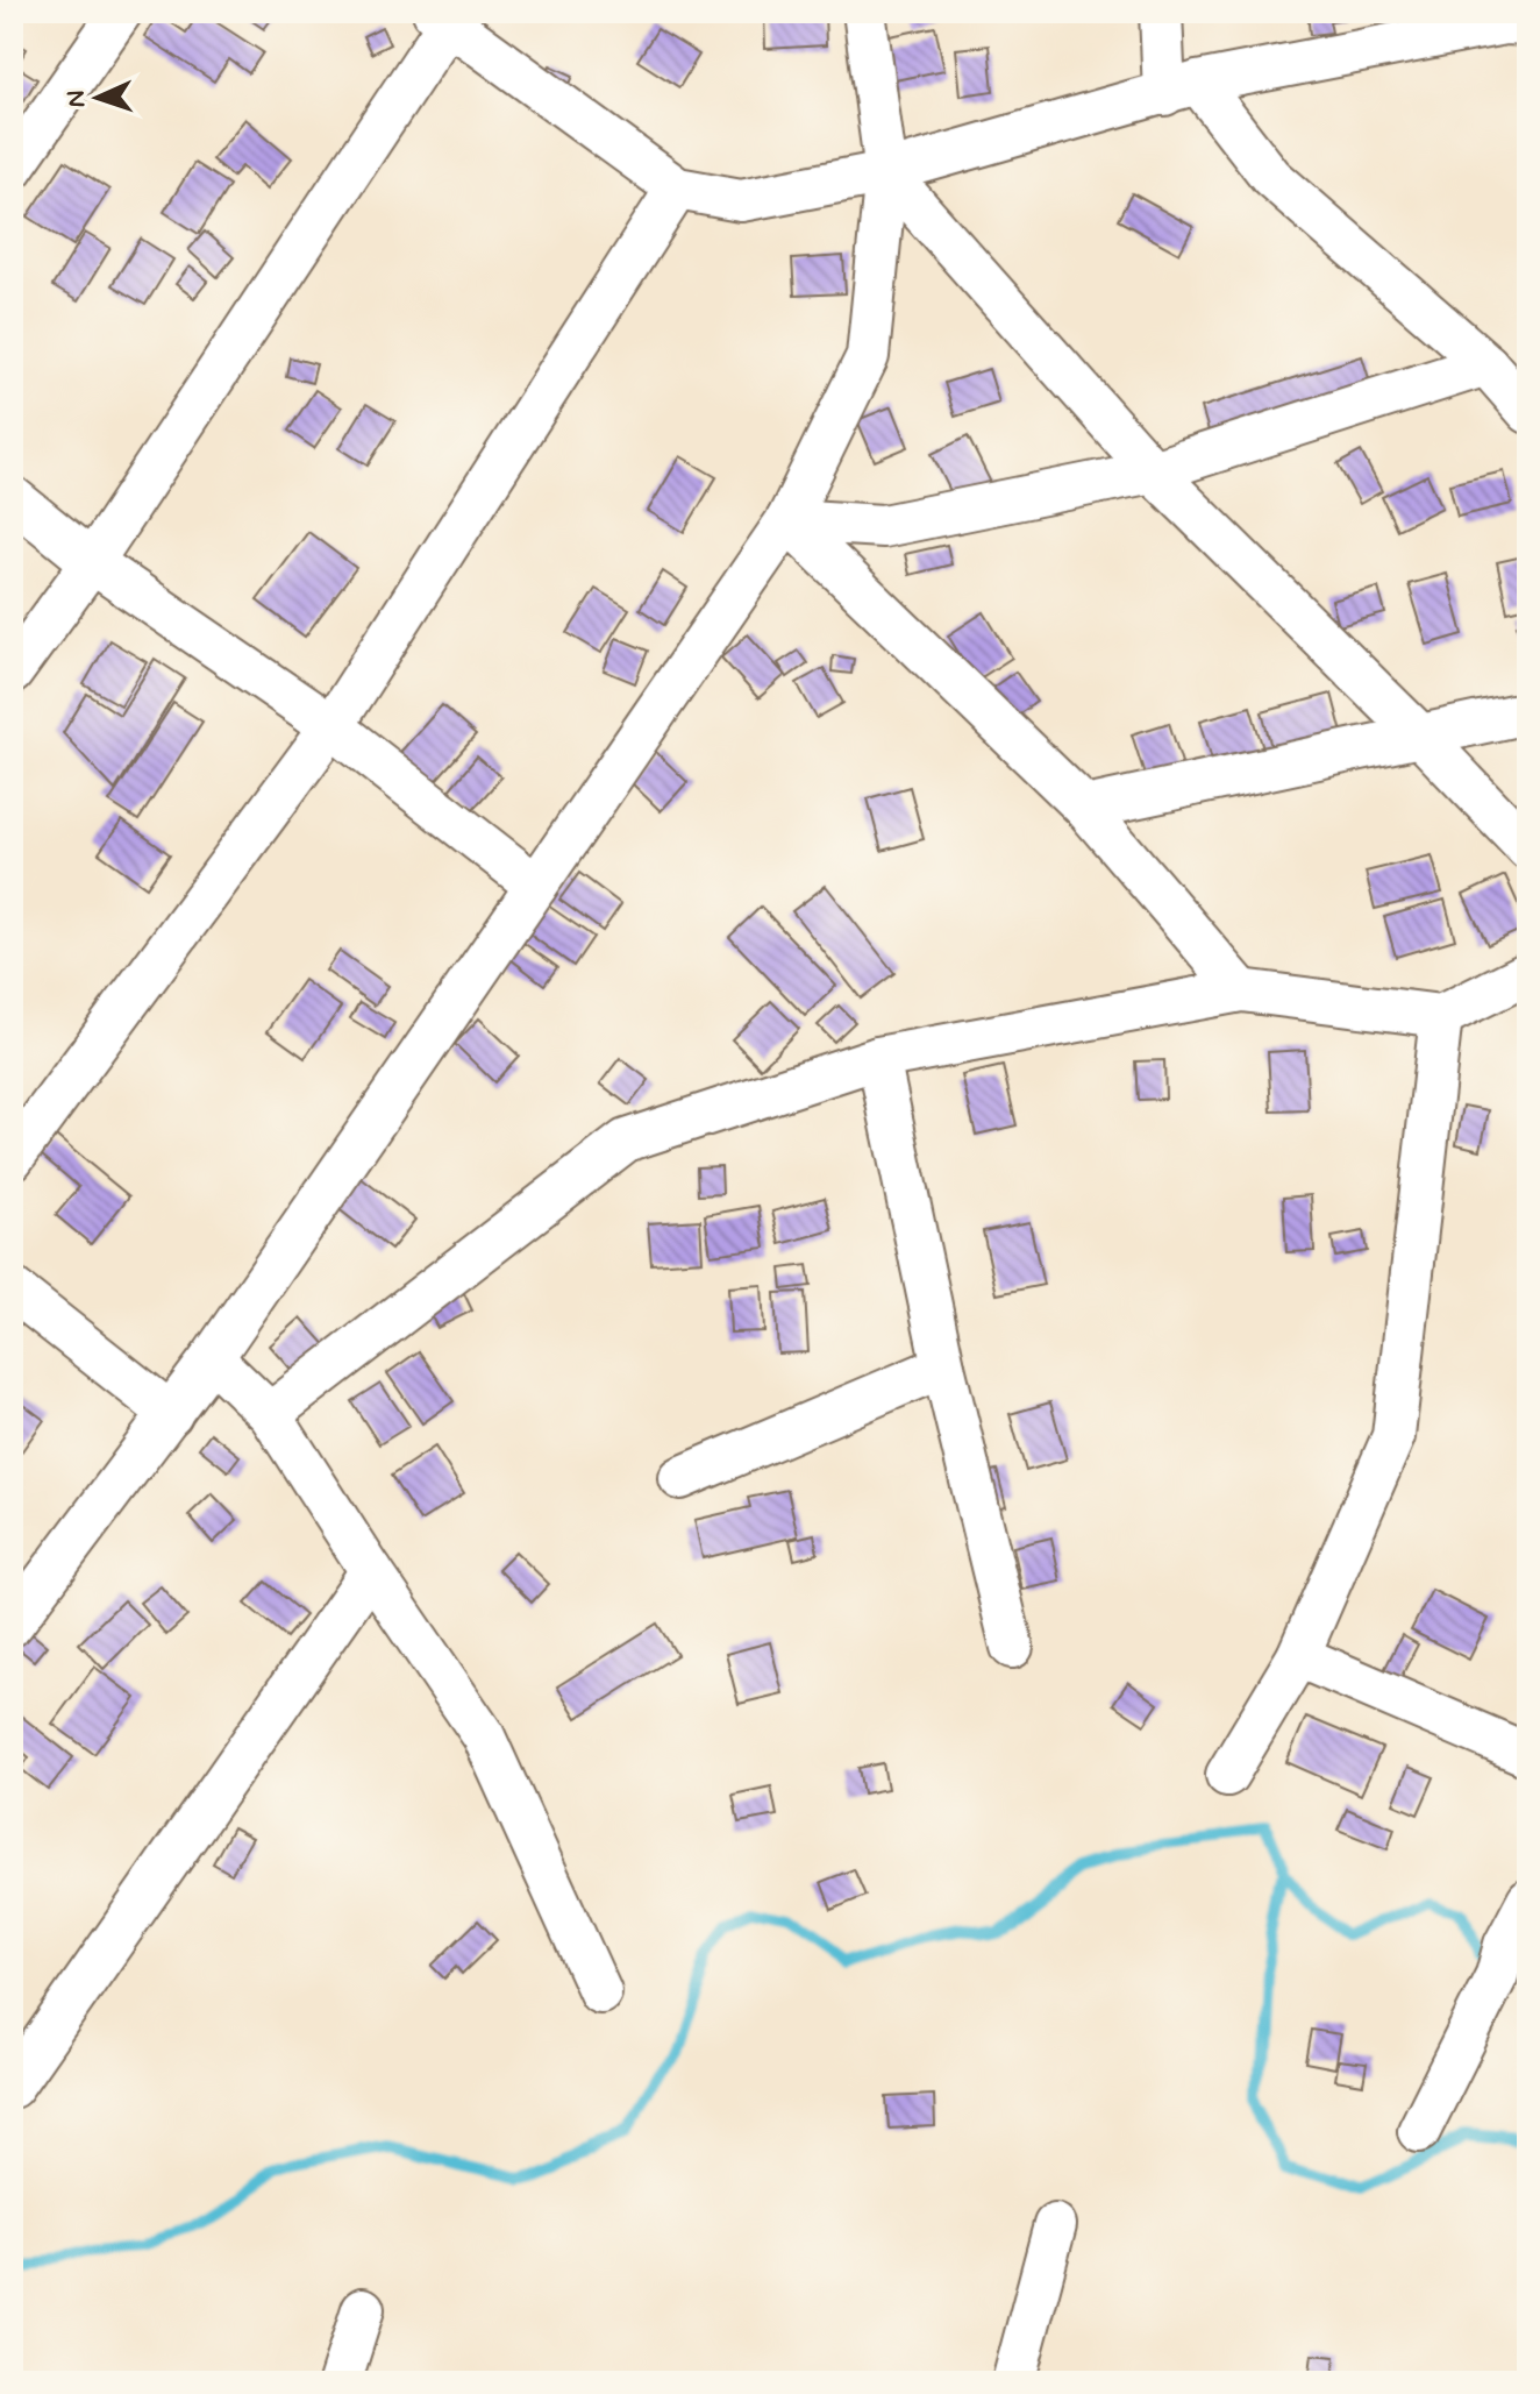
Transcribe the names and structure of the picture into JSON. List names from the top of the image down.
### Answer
{
  "north": "left"
}
